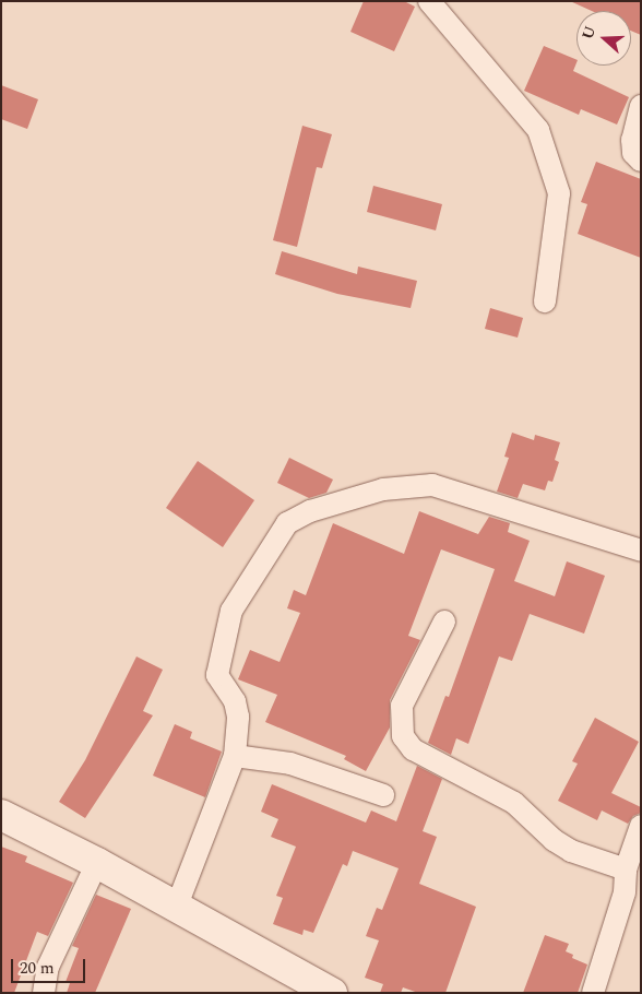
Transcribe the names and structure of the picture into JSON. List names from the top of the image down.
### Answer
{
  "scale_bar": "20 m",
  "north": "left"
}
